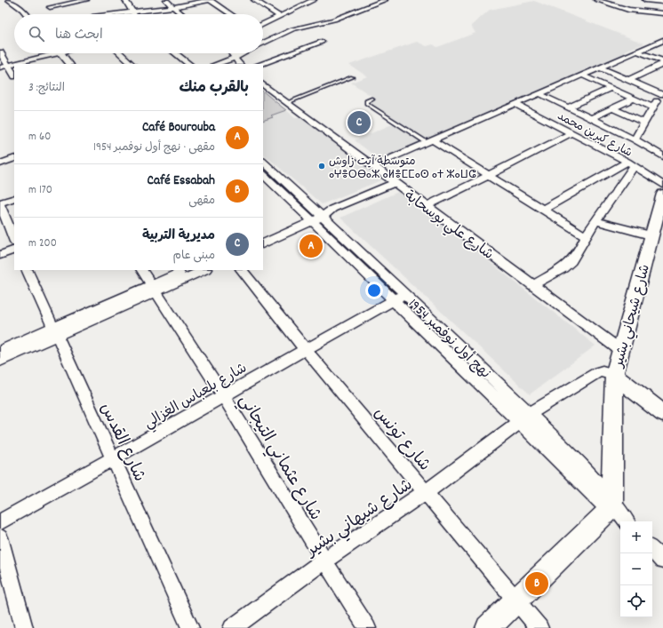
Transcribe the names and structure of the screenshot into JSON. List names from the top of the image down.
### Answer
{
  "streets": {
    "main road": ["شارع شيحاني بشير"],
    "street": [
      "شارع كبرين محمد",
      "شارع علي بوسحابة",
      "نهج أول نوفمبر 1954",
      "شارع بلعباس الغزالي",
      "شارع تونس",
      "شارع القدس",
      "شارع عثماني التيجاني",
      "شارع شيهاني بشير"
    ]
  },
  "crossings": [
    ["شارع علي بوسحابة", "شارع شيحاني بشير"],
    ["شارع شيحاني بشير", "نهج أول نوفمبر 1954"],
    ["شارع شيحاني بشير", "شارع شيهاني بشير"],
    ["نهج أول نوفمبر 1954", "شارع بلعباس الغزالي"],
    ["نهج أول نوفمبر 1954", "شارع شيهاني بشير"],
    ["شارع بلعباس الغزالي", "شارع تونس"],
    ["شارع بلعباس الغزالي", "شارع القدس"],
    ["شارع بلعباس الغزالي", "شارع عثماني التيجاني"],
    ["شارع تونس", "شارع شيهاني بشير"],
    ["شارع عثماني التيجاني", "شارع شيهاني بشير"]
  ],
  "places": ["متوسطة آيت زاوش ⴰⵖⴻⵔⴱⴰⵣ ⴰⵍⴻⵎⵎⴰⵙ ⴰⵜ ⵣⴰⵡⵛ"],
  "page": {
    "search": "ابحث هنا",
    "heading": ["بالقرب منك", "النتائج: 3"],
    "pins": ["C", "A", "B"],
    "list": [
      {
        "mark": "A",
        "name": "Café Bourouba",
        "note": "مقهى · نهج أول نوفمبر 1954",
        "value": "60 m"
      },
      {
        "mark": "B",
        "name": "Café Essabah",
        "note": "مقهى",
        "value": "170 m"
      },
      {
        "mark": "C",
        "name": "مديرية التربية",
        "note": "مبنى عام",
        "value": "200 m"
      }
    ],
    "map_buttons": ["+", "−"]
  }
}
